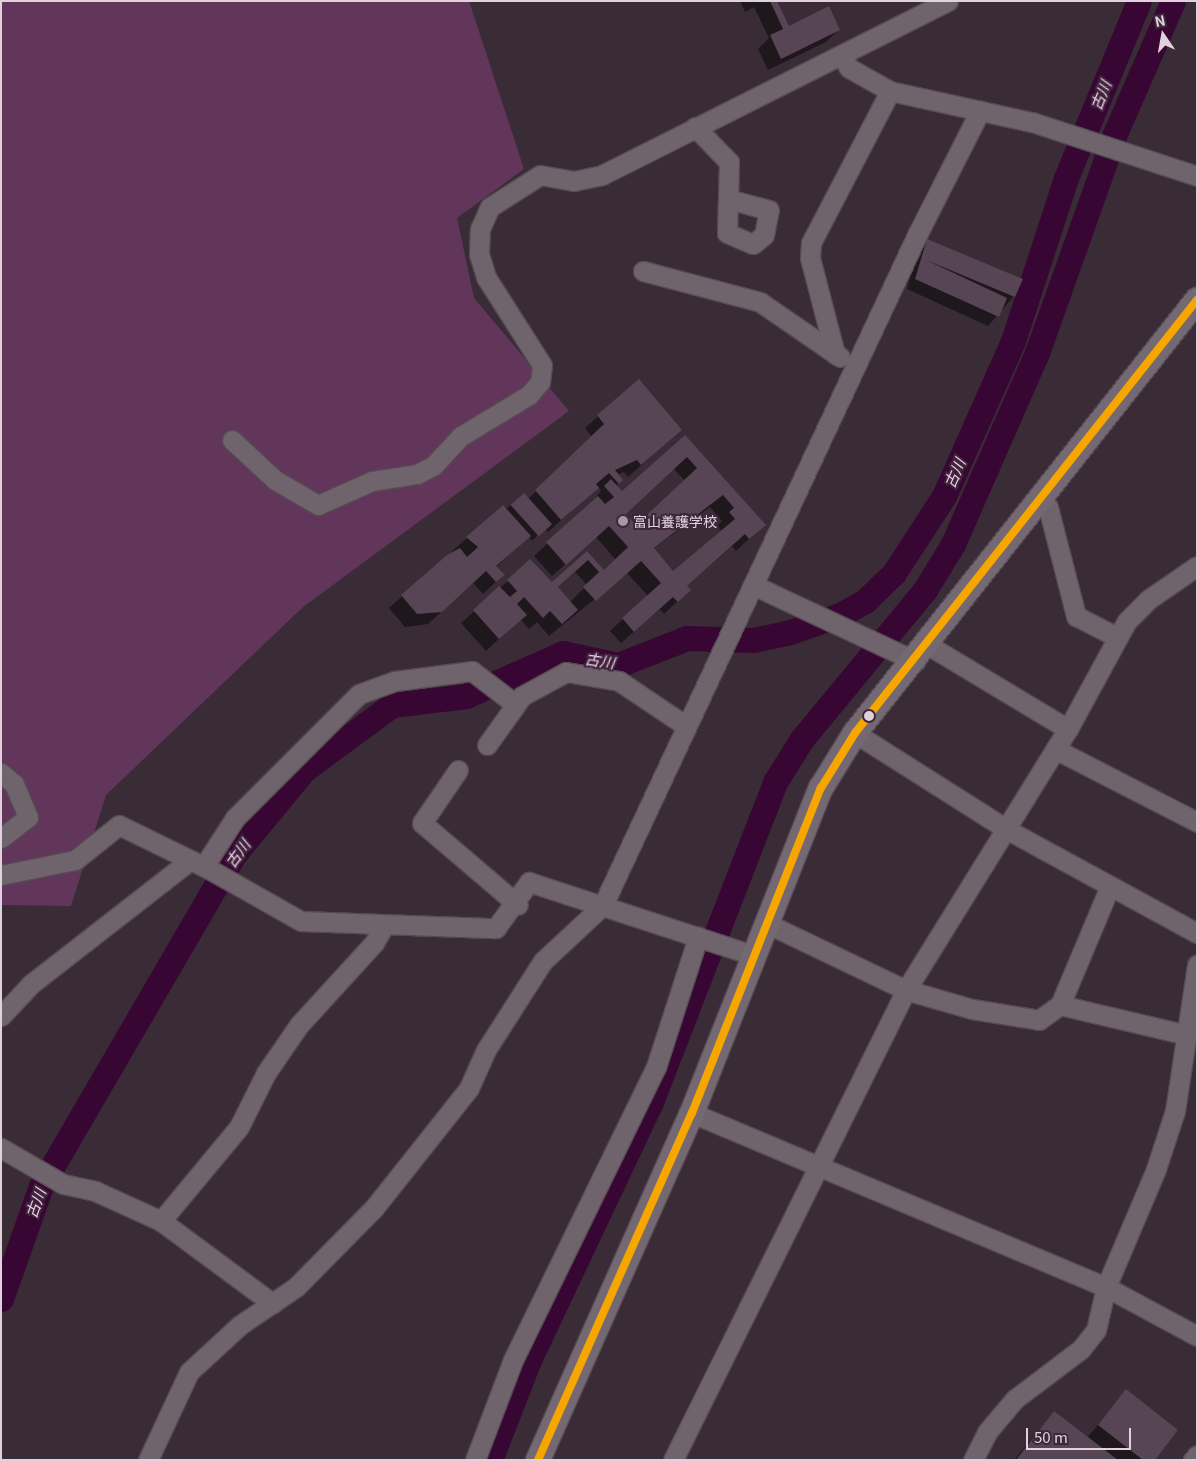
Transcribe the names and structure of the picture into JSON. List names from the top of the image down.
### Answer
{
  "water": ["古川"],
  "places": ["富山養護学校"],
  "scale_bar": "50 m",
  "north": "top"
}
